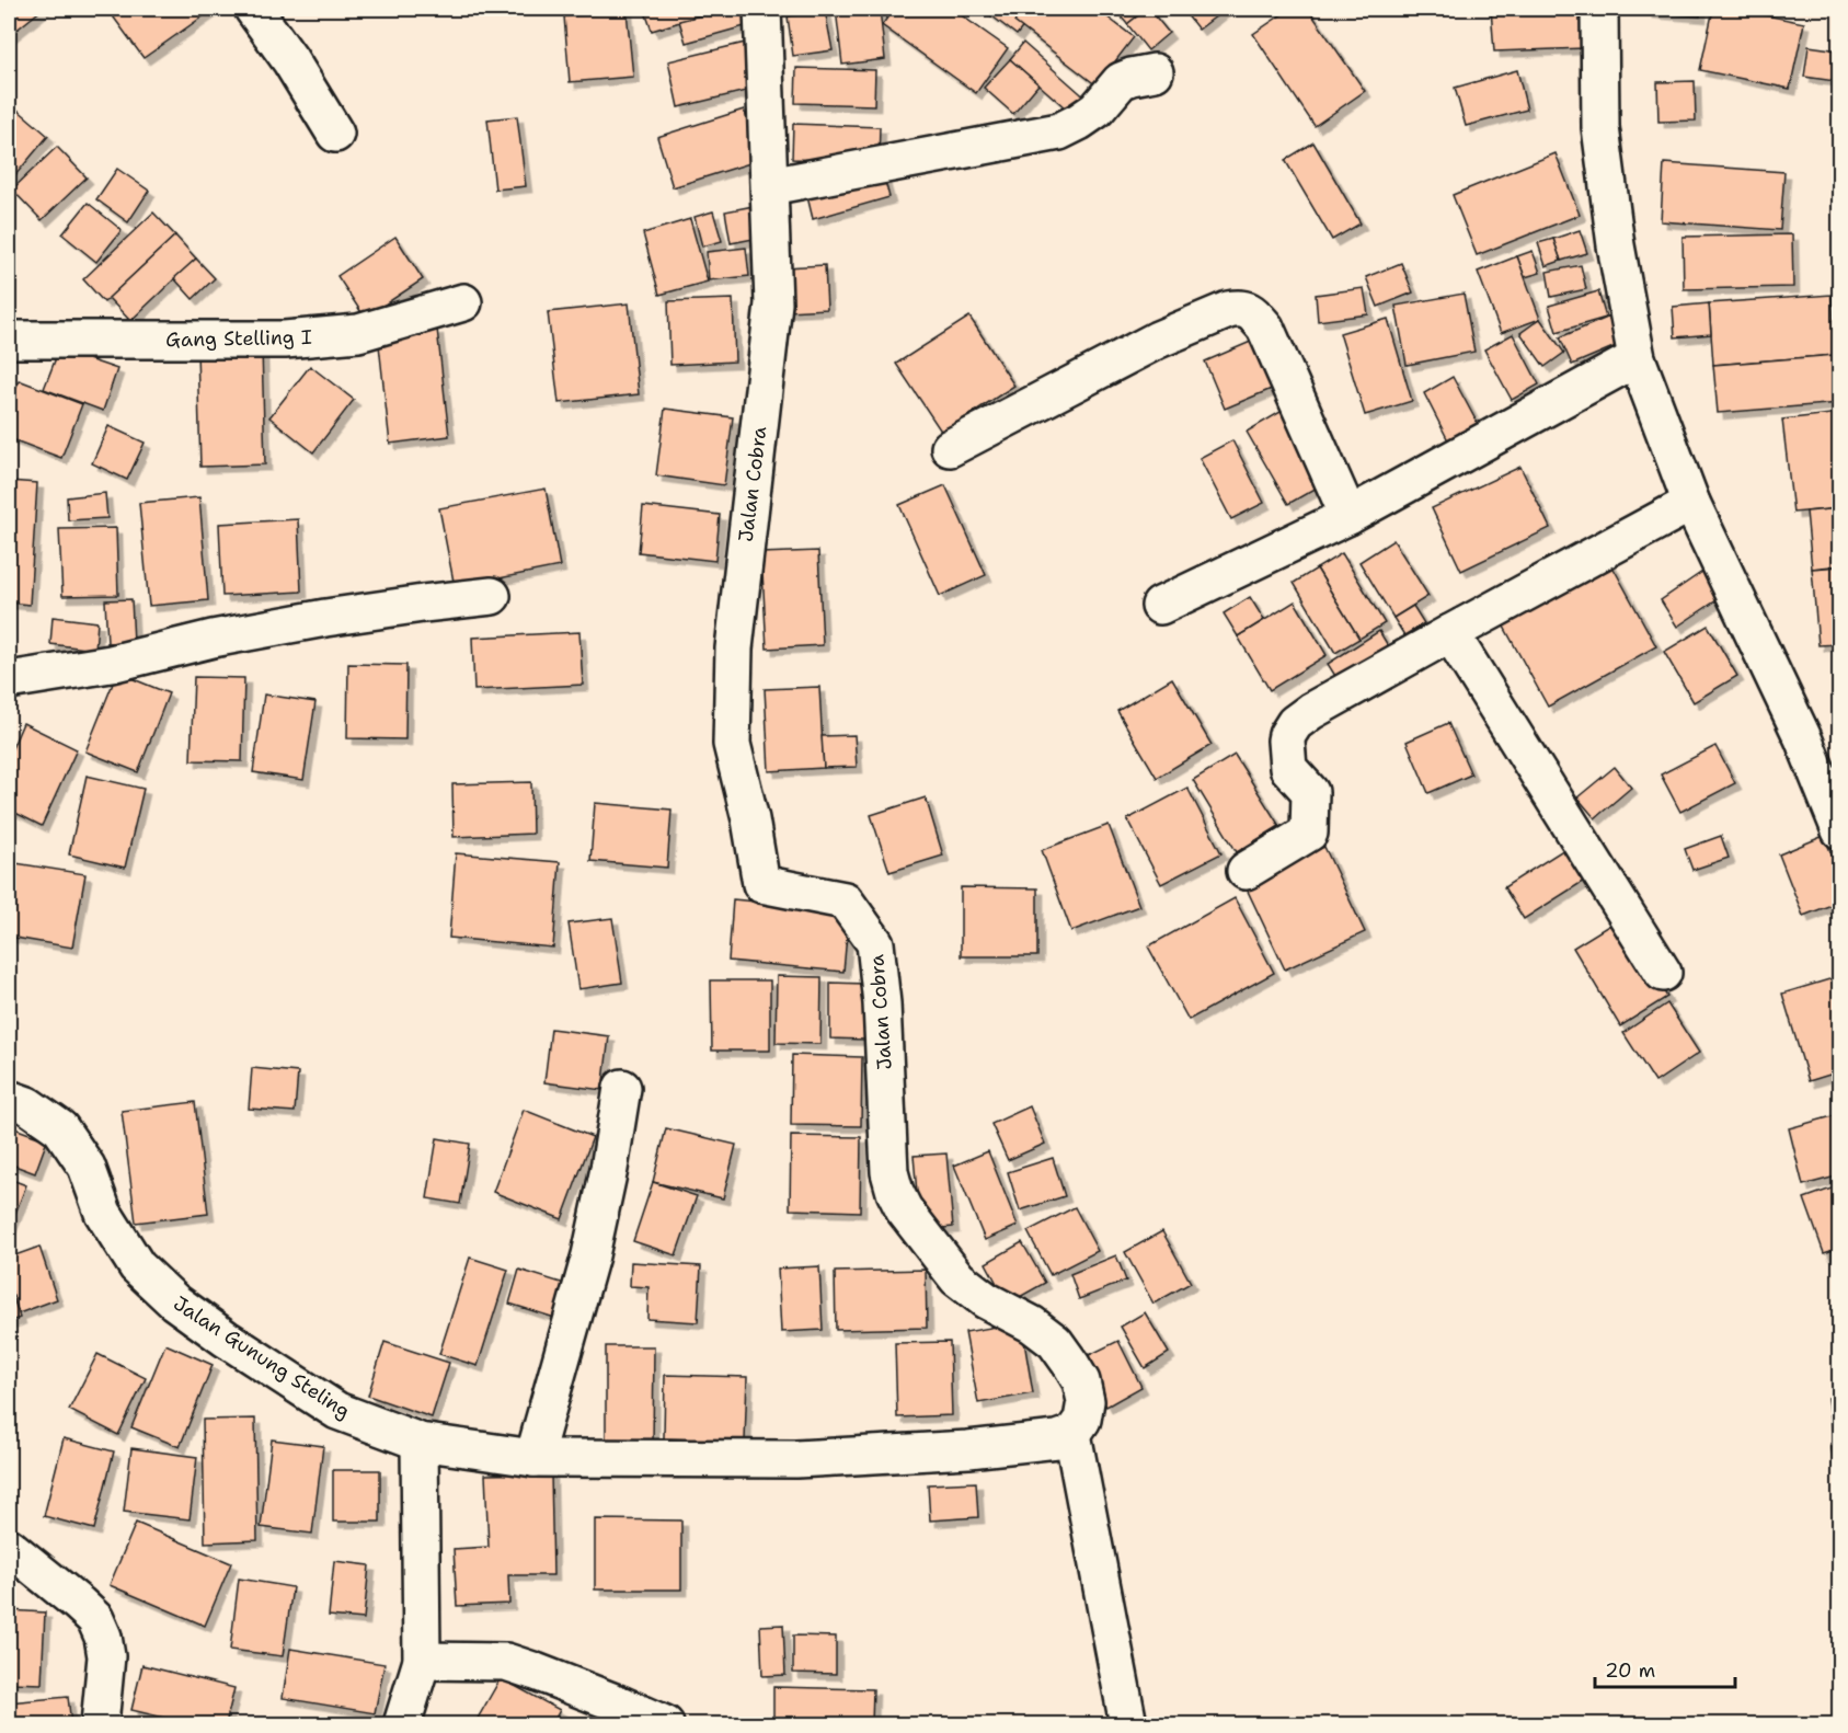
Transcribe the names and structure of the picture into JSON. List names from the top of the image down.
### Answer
{
  "streets": {
    "street": ["Gang Stelling I", "Jalan Cobra", "Jalan Gunung Steling"]
  },
  "scale_bar": "20 m"
}
